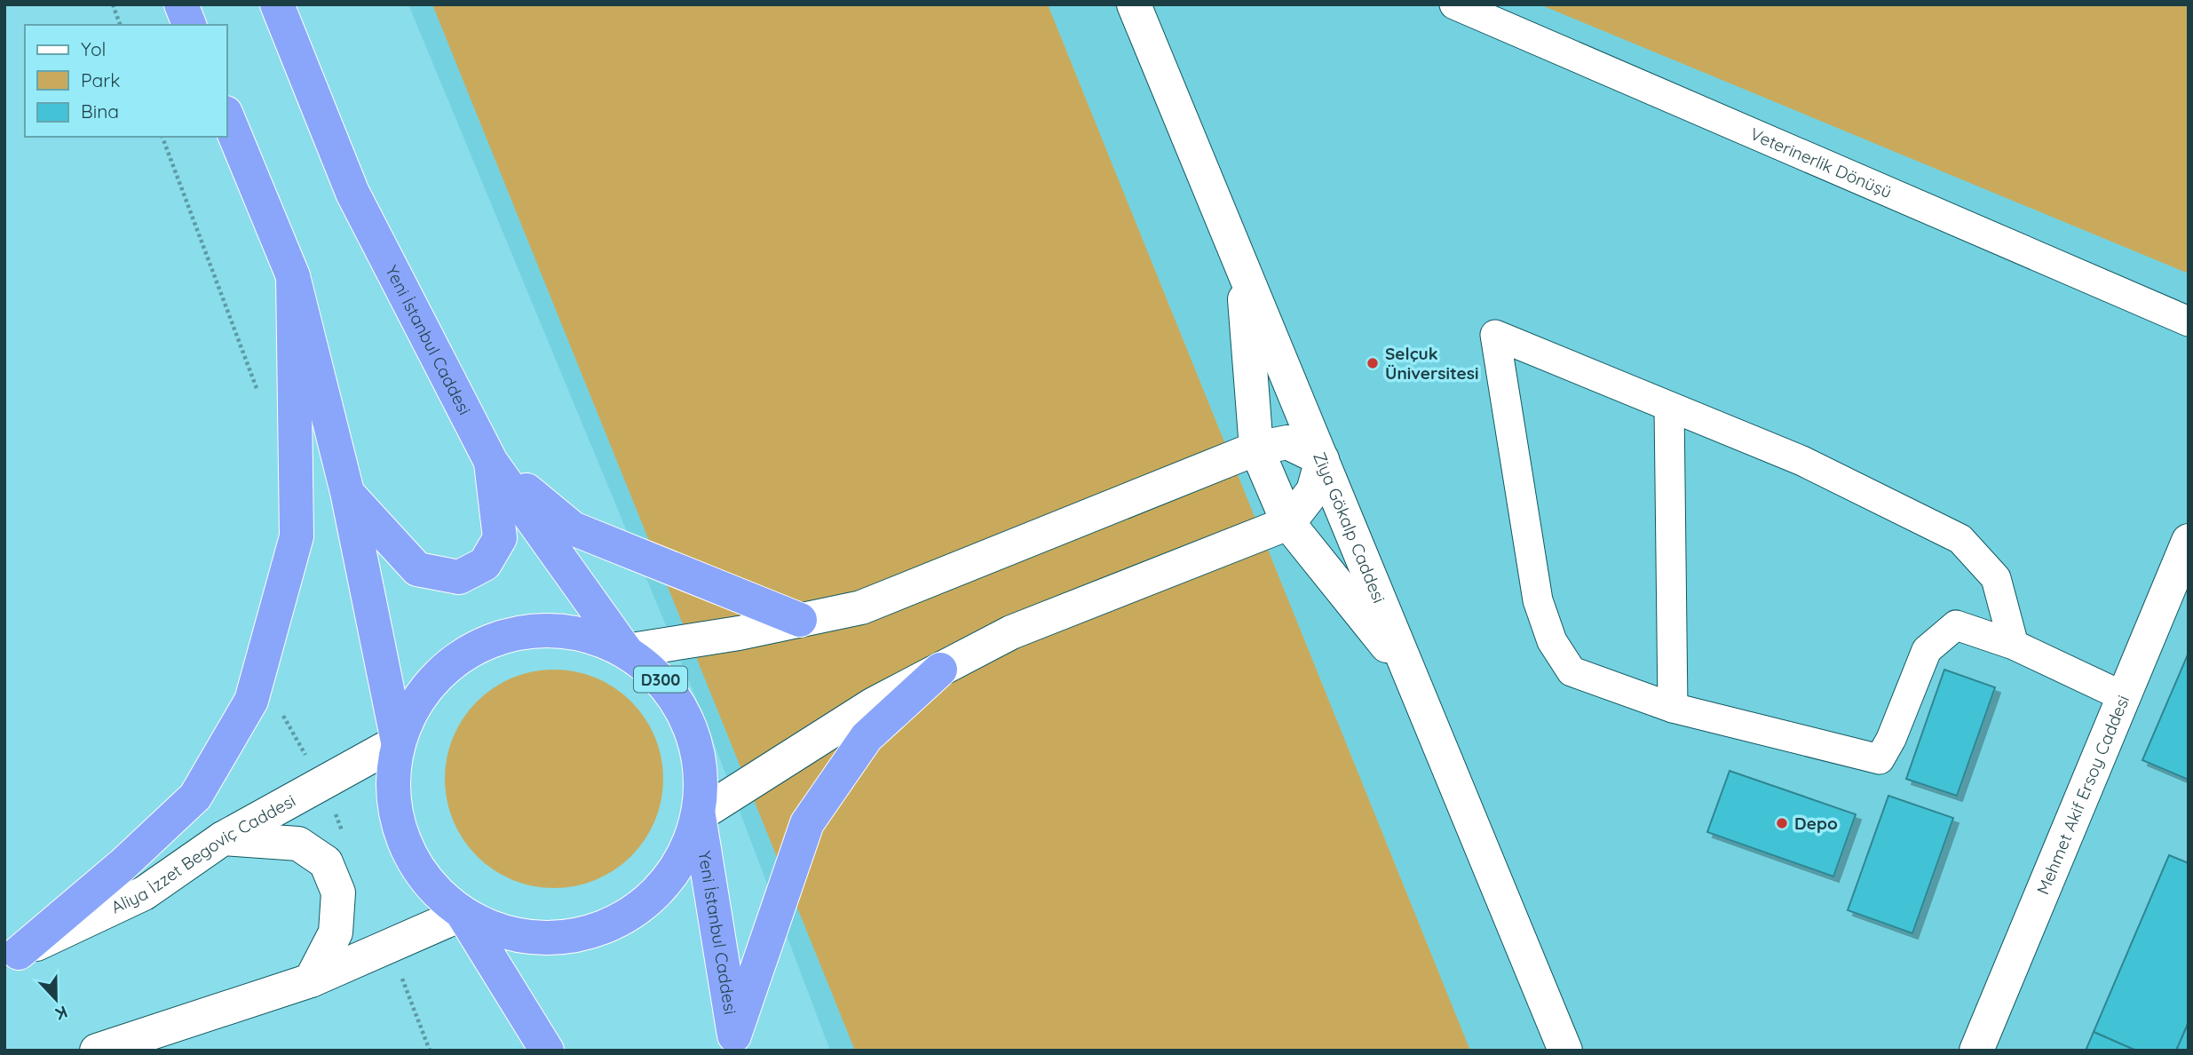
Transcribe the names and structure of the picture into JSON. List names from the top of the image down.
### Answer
{
  "streets": {
    "highway": ["Yeni İstanbul Caddesi", "D300"],
    "street": [
      "Veterinerlik Dönüşü",
      "Ziya Gökalp Caddesi",
      "Mehmet Akif Ersoy Caddesi",
      "Aliya İzzet Begoviç Caddesi"
    ]
  },
  "crossings": [
    ["Yeni İstanbul Caddesi", "D300"],
    ["D300", "Aliya İzzet Begoviç Caddesi"]
  ],
  "places": ["Selçuk Üniversitesi", "Depo"],
  "legend": ["Yol", "Park", "Bina"],
  "north": "bottom"
}
